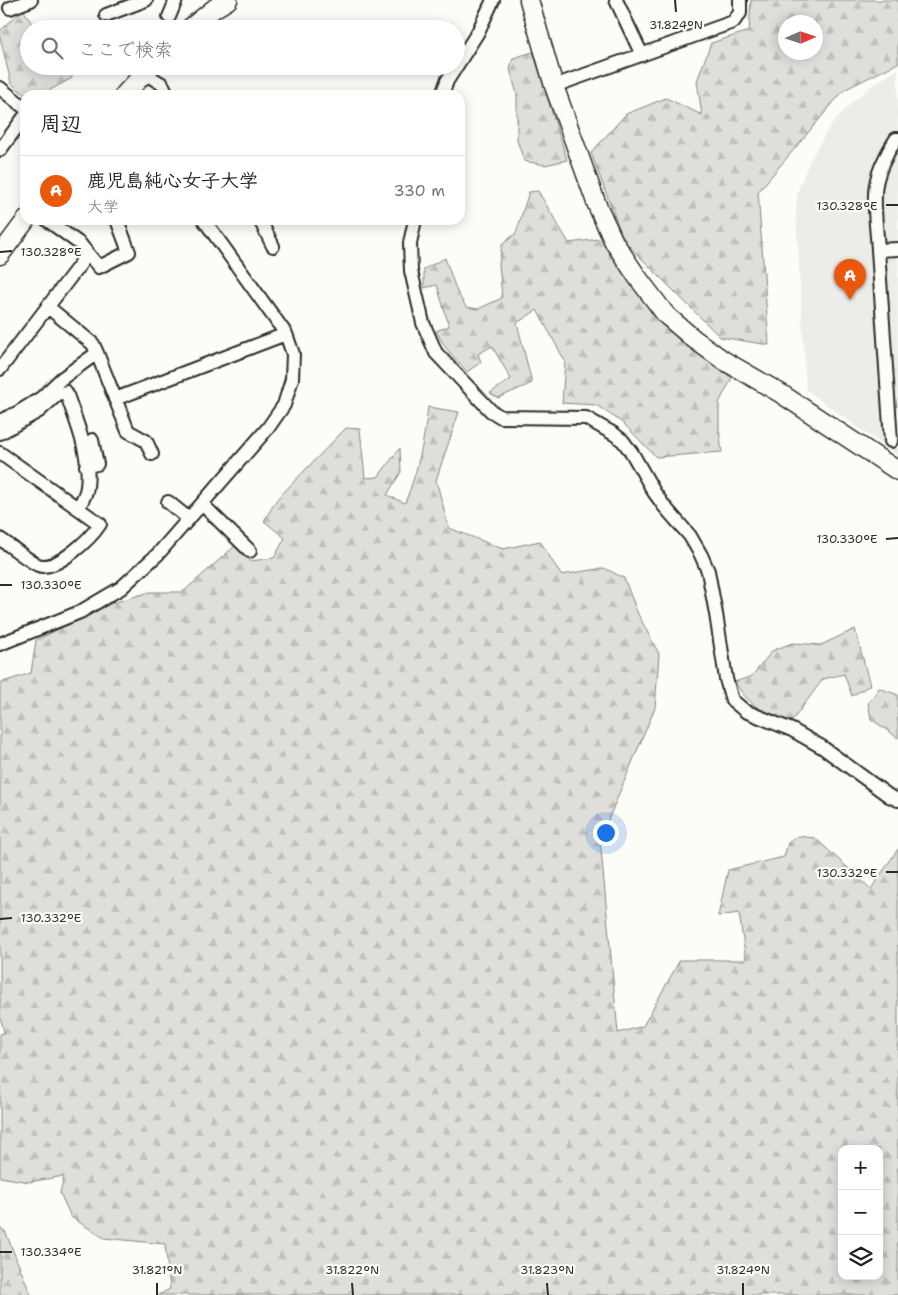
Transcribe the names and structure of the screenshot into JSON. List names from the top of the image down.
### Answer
{
  "north": "right",
  "page": {
    "search": "ここで検索",
    "heading": "周辺",
    "list": [
      {
        "mark": "A",
        "name": "鹿児島純心女子大学",
        "note": "大学",
        "value": "330 m"
      }
    ],
    "pins": "A",
    "map_buttons": ["+", "−"]
  },
  "coordinates": [
    "31.824°N",
    "130.328°E",
    "130.330°E",
    "130.332°E",
    "130.334°E",
    "31.821°N",
    "31.822°N",
    "31.823°N"
  ]
}
